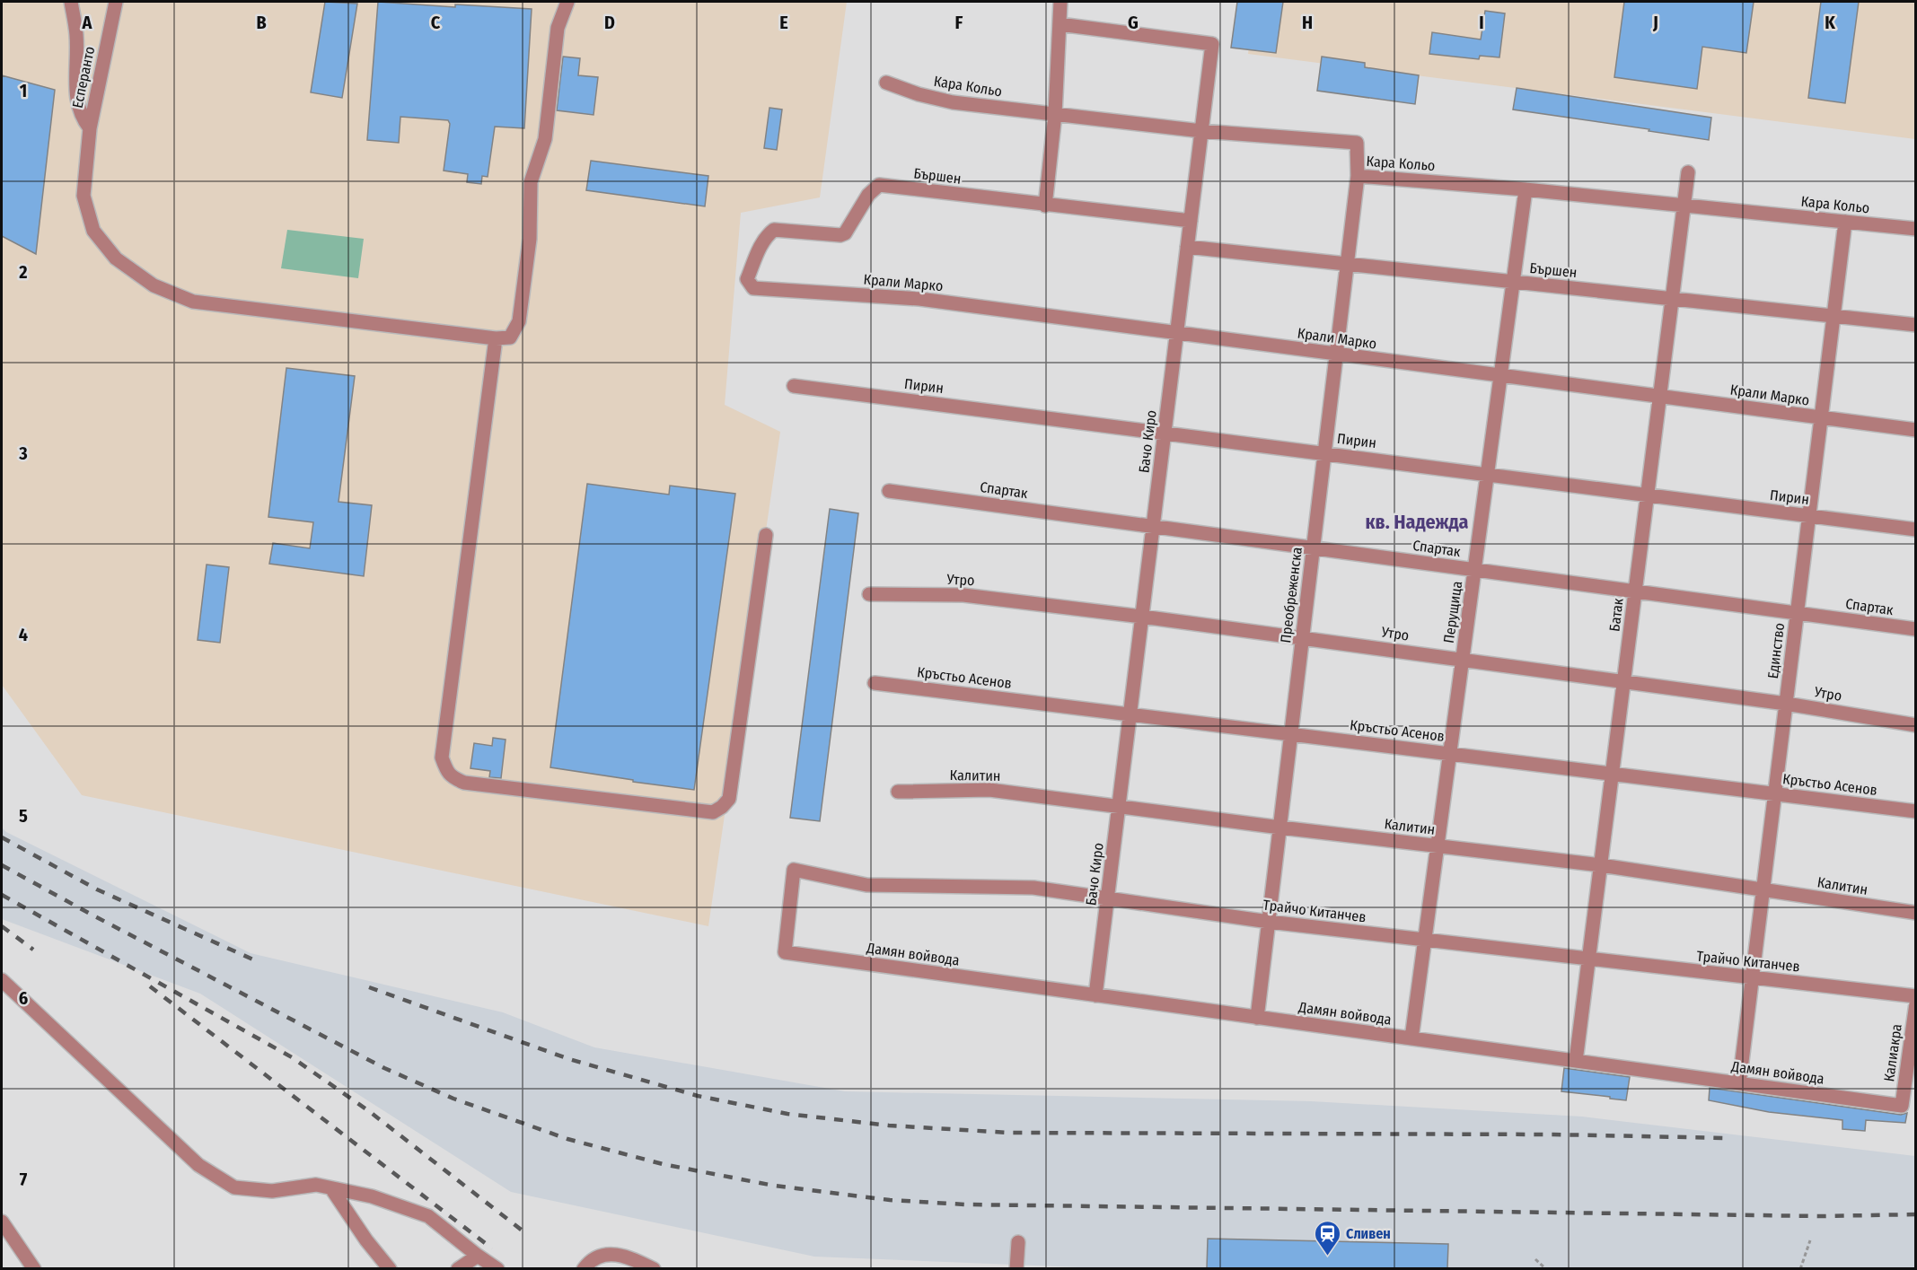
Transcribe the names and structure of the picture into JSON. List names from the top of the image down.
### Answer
{
  "streets": {
    "street": [
      "Есперанто",
      "Кара Кольо",
      "Бършен",
      "Крали Марко",
      "Пирин",
      "Бачо Киро",
      "Спартак",
      "Утро",
      "Преобреженска",
      "Перущица",
      "Батак",
      "Единство",
      "Кръстьо Асенов",
      "Калитин",
      "Трайчо Китанчев",
      "Дамян войвода",
      "Калиакра"
    ]
  },
  "crossings": [
    ["Кара Кольо", "Бачо Киро"],
    ["Кара Кольо", "Преобреженска"],
    ["Кара Кольо", "Перущица"],
    ["Кара Кольо", "Батак"],
    ["Кара Кольо", "Единство"],
    ["Бършен", "Крали Марко"],
    ["Бършен", "Бачо Киро"],
    ["Бършен", "Преобреженска"],
    ["Бършен", "Перущица"],
    ["Бършен", "Батак"],
    ["Бършен", "Единство"],
    ["Крали Марко", "Бачо Киро"],
    ["Крали Марко", "Преобреженска"],
    ["Крали Марко", "Перущица"],
    ["Крали Марко", "Батак"],
    ["Крали Марко", "Единство"],
    ["Пирин", "Бачо Киро"],
    ["Пирин", "Преобреженска"],
    ["Пирин", "Перущица"],
    ["Пирин", "Батак"],
    ["Пирин", "Единство"],
    ["Бачо Киро", "Спартак"],
    ["Бачо Киро", "Утро"],
    ["Бачо Киро", "Кръстьо Асенов"],
    ["Бачо Киро", "Калитин"],
    ["Бачо Киро", "Трайчо Китанчев"],
    ["Бачо Киро", "Дамян войвода"],
    ["Спартак", "Преобреженска"],
    ["Спартак", "Перущица"],
    ["Спартак", "Батак"],
    ["Спартак", "Единство"],
    ["Утро", "Преобреженска"],
    ["Утро", "Перущица"],
    ["Утро", "Батак"],
    ["Утро", "Единство"],
    ["Преобреженска", "Кръстьо Асенов"],
    ["Преобреженска", "Калитин"],
    ["Преобреженска", "Трайчо Китанчев"],
    ["Преобреженска", "Дамян войвода"],
    ["Перущица", "Кръстьо Асенов"],
    ["Перущица", "Калитин"],
    ["Перущица", "Трайчо Китанчев"],
    ["Перущица", "Дамян войвода"],
    ["Батак", "Кръстьо Асенов"],
    ["Батак", "Калитин"],
    ["Батак", "Трайчо Китанчев"],
    ["Батак", "Дамян войвода"],
    ["Единство", "Кръстьо Асенов"],
    ["Единство", "Калитин"],
    ["Единство", "Трайчо Китанчев"],
    ["Единство", "Дамян войвода"],
    ["Трайчо Китанчев", "Дамян войвода"],
    ["Дамян войвода", "Калиакра"]
  ],
  "districts": ["кв. Надежда"],
  "places": {
    "station": ["Сливен"]
  },
  "grid": {
    "columns": [
      "A",
      "B",
      "C",
      "D",
      "E",
      "F",
      "G",
      "H",
      "I",
      "J",
      "K"
    ],
    "rows": [
      "1",
      "2",
      "3",
      "4",
      "5",
      "6",
      "7"
    ]
  }
}
